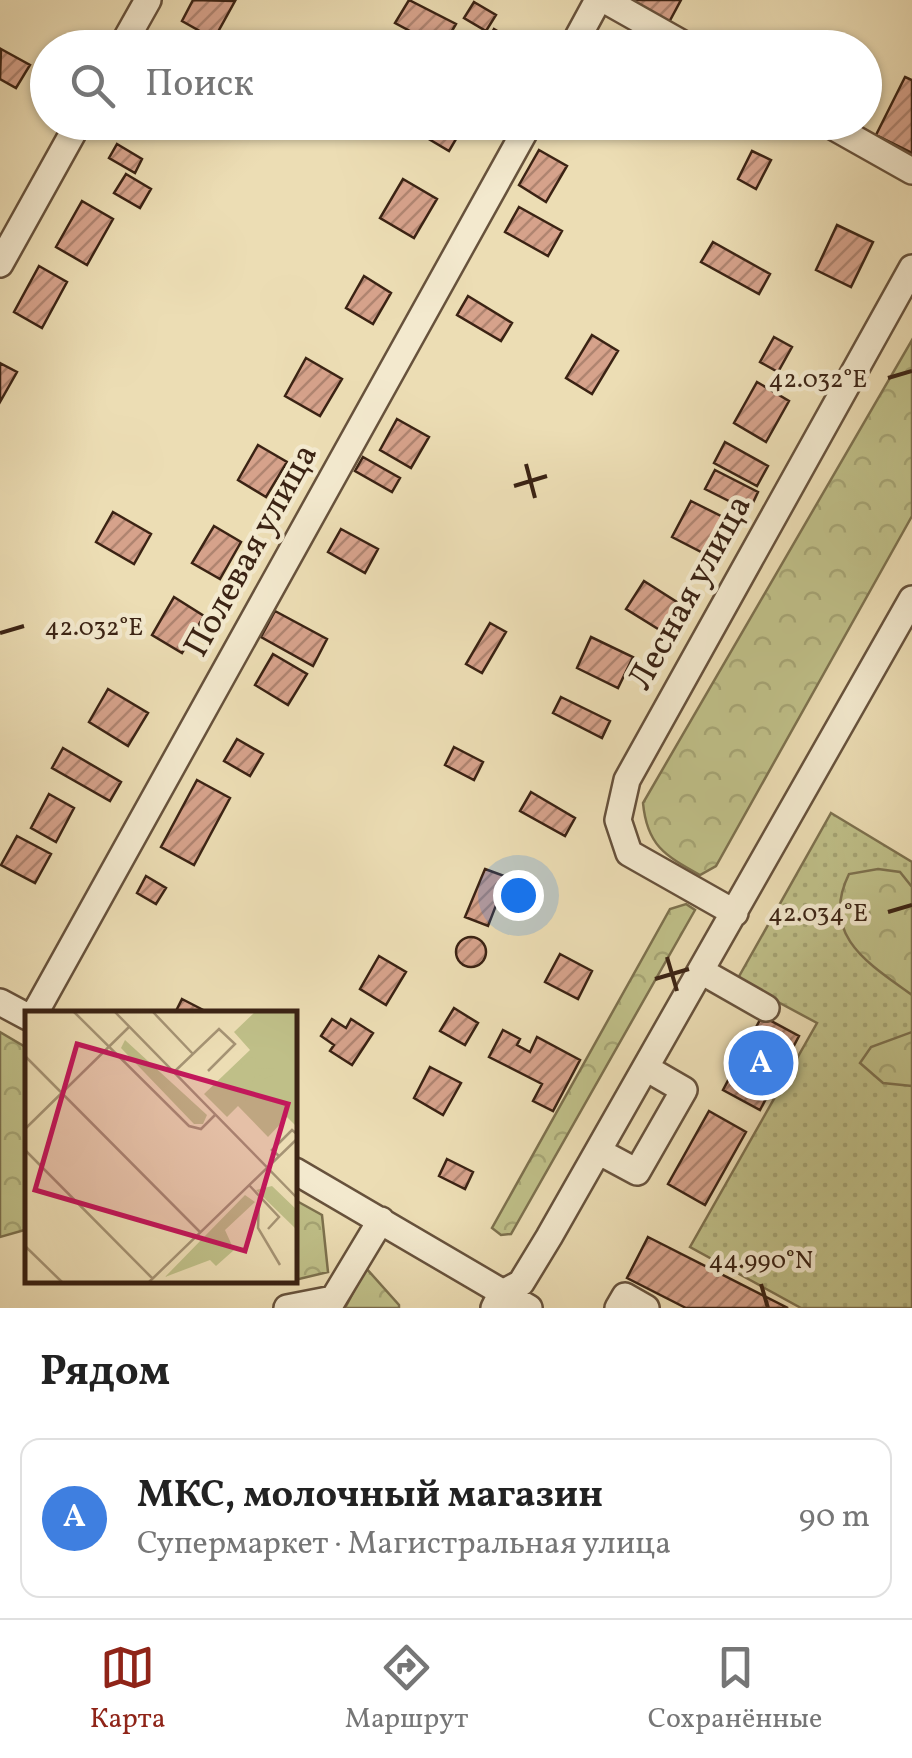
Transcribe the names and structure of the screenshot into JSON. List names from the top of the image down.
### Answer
{
  "streets": {
    "street": ["Полевая улица", "Лесная улица"]
  },
  "page": {
    "search": "Поиск",
    "pins": "A",
    "heading": "Рядом",
    "list": [
      {
        "mark": "A",
        "name": "МКС, молочный магазин",
        "note": "Супермаркет · Магистральная улица",
        "value": "90 m"
      }
    ],
    "nav": ["Карта", "Маршрут", "Сохранённые"]
  },
  "coordinates": ["42.032°E", "42.034°E", "44.990°N"]
}
